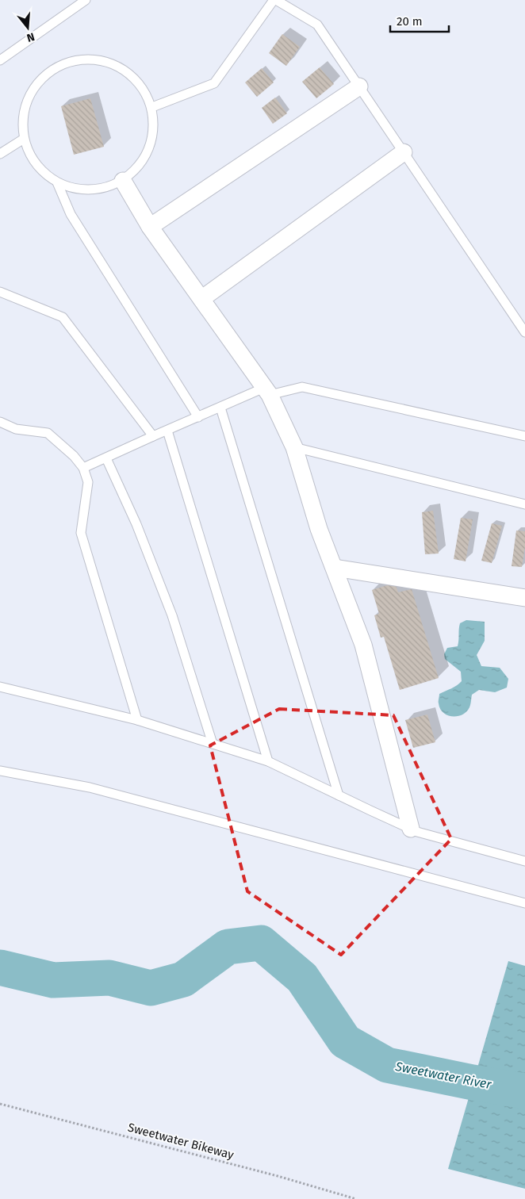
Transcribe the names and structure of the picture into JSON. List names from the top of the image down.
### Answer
{
  "streets": {
    "path": ["Sweetwater Bikeway"]
  },
  "water": ["Sweetwater River"],
  "scale_bar": "20 m",
  "north": "bottom"
}
